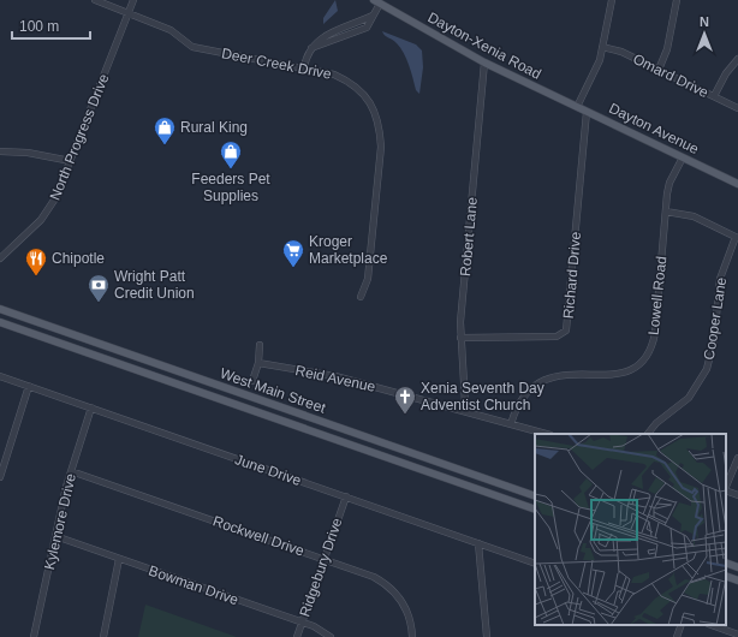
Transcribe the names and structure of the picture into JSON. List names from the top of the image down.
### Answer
{
  "streets": {
    "main road": ["Dayton-Xenia Road", "Dayton Avenue", "West Main Street"],
    "street": [
      "Deer Creek Drive",
      "Omard Drive",
      "North Progress Drive",
      "Robert Lane",
      "Richard Drive",
      "Lowell Road",
      "Cooper Lane",
      "Reid Avenue",
      "June Drive",
      "Kylemore Drive",
      "Rockwell Drive",
      "Ridgebury Drive",
      "Bowman Drive"
    ]
  },
  "crossings": [
    ["Dayton-Xenia Road", "Dayton Avenue"],
    ["Dayton-Xenia Road", "Robert Lane"],
    ["Deer Creek Drive", "North Progress Drive"],
    ["Dayton Avenue", "Richard Drive"],
    ["Dayton Avenue", "Lowell Road"],
    ["Robert Lane", "Richard Drive"],
    ["Robert Lane", "Reid Avenue"],
    ["Lowell Road", "Reid Avenue"],
    ["June Drive", "Kylemore Drive"],
    ["June Drive", "Ridgebury Drive"],
    ["Kylemore Drive", "Rockwell Drive"],
    ["Kylemore Drive", "Bowman Drive"],
    ["Rockwell Drive", "Ridgebury Drive"],
    ["Ridgebury Drive", "Bowman Drive"]
  ],
  "places": {
    "shop": ["Rural King", "Feeders Pet Supplies"],
    "supermarket": ["Kroger Marketplace"],
    "restaurant": ["Chipotle"],
    "bank": ["Wright Patt Credit Union"],
    "church": ["Xenia Seventh Day Adventist Church"]
  },
  "scale_bar": "100 m",
  "north": "top"
}
